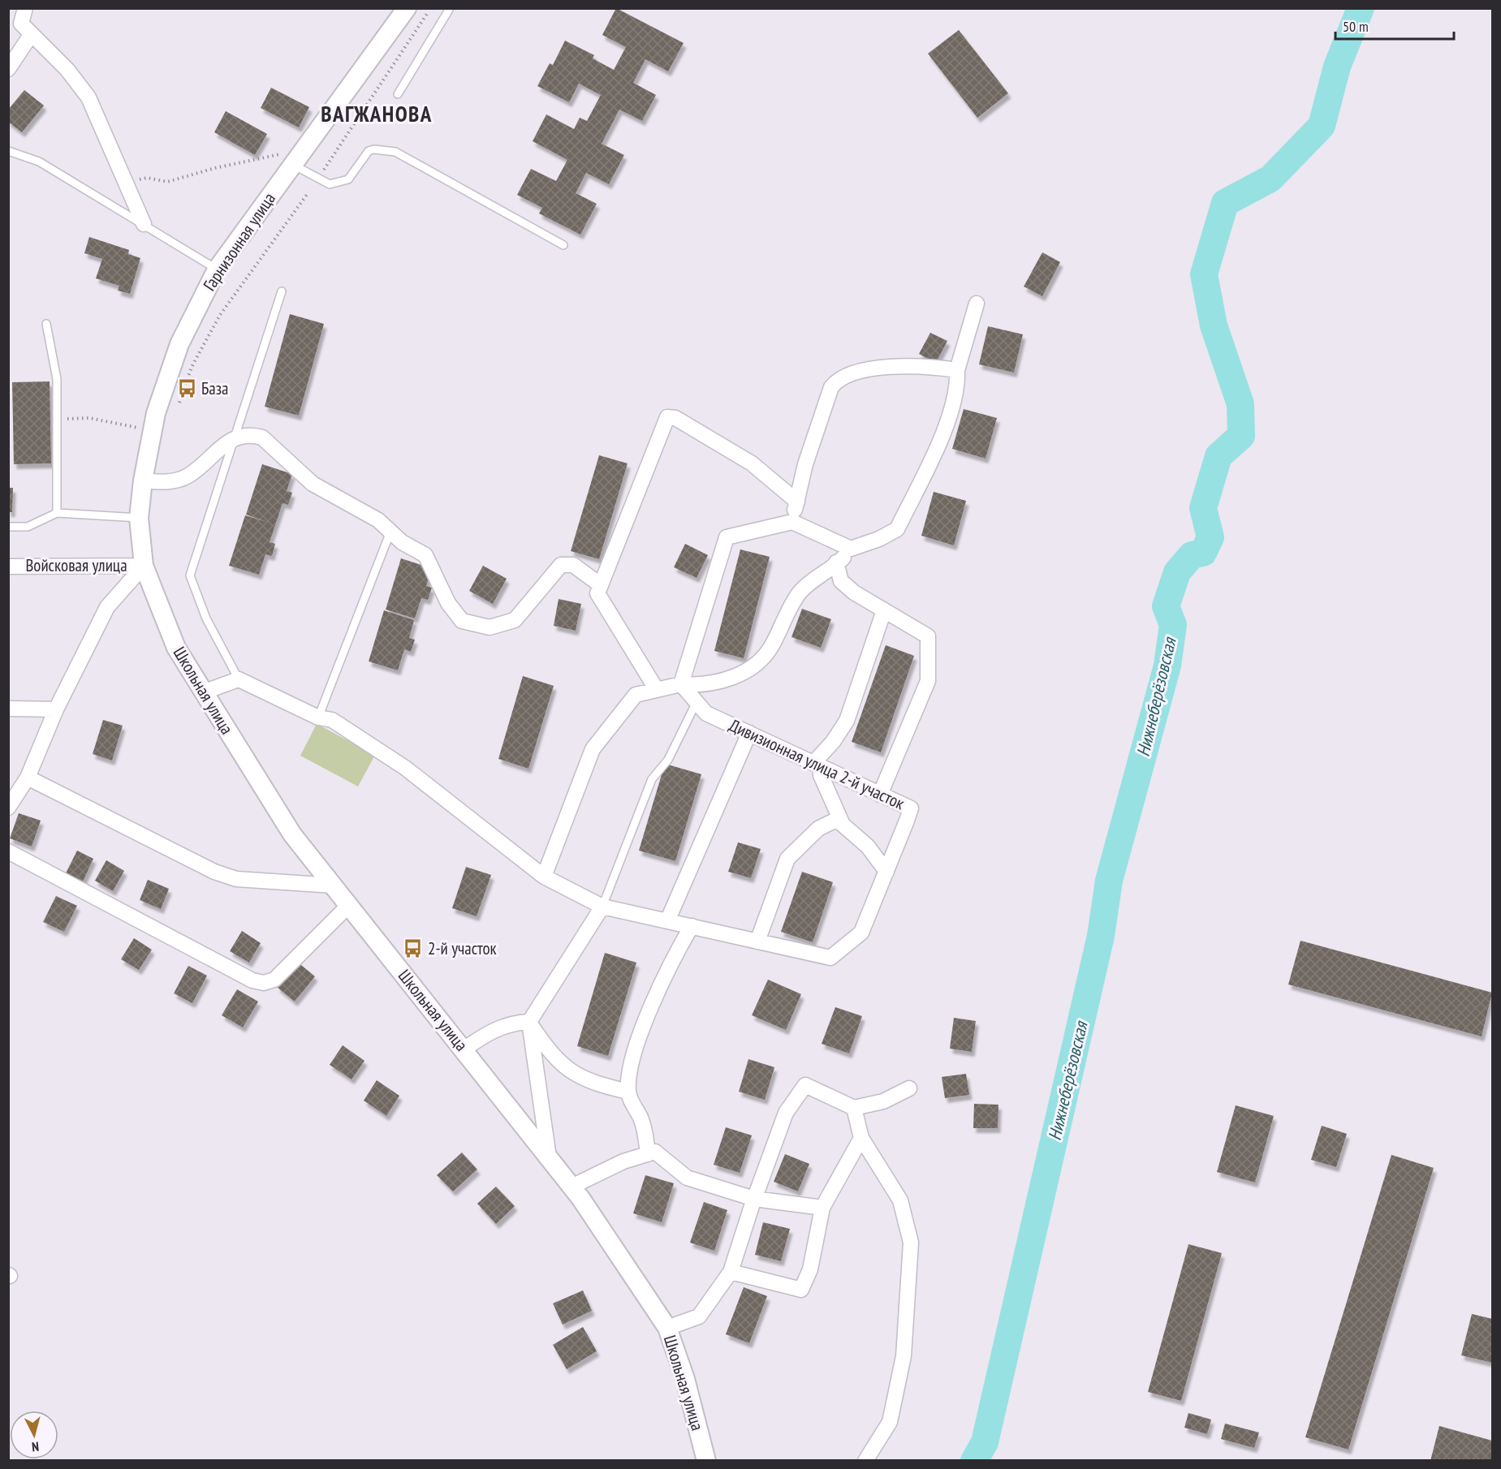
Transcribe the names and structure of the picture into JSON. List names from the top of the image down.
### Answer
{
  "streets": {
    "street": [
      "Гарнизонная улица",
      "Войсковая улица",
      "Школьная улица",
      "Дивизионная улица 2-й участок"
    ]
  },
  "crossings": [
    ["Гарнизонная улица", "Войсковая улица"],
    ["Гарнизонная улица", "Школьная улица"],
    ["Войсковая улица", "Школьная улица"]
  ],
  "districts": ["ВАГЖАНОВА"],
  "water": ["Нижнеберёзовская"],
  "places": {
    "bus stop": ["База", "2-й участок"]
  },
  "scale_bar": "50 m",
  "north": "bottom"
}
